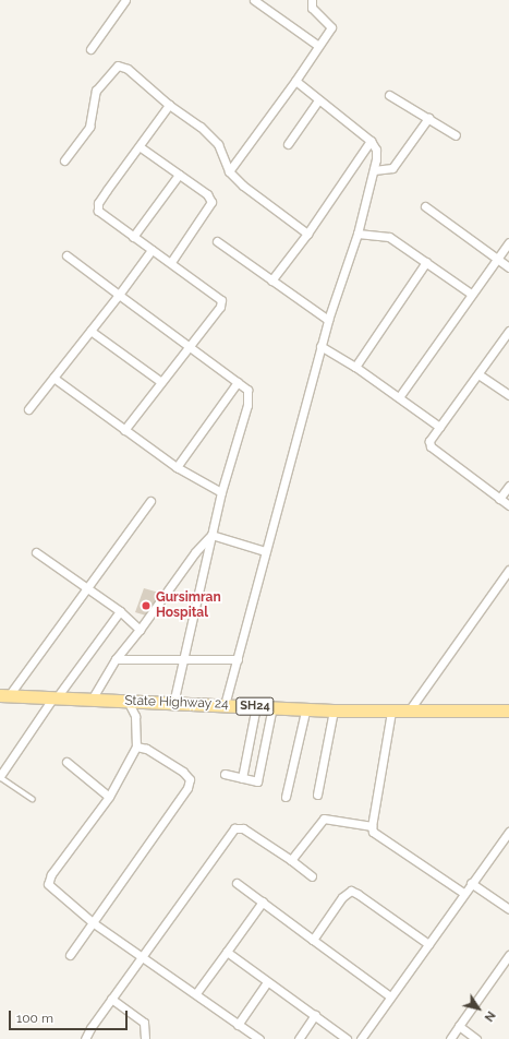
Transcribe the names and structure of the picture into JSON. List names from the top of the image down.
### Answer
{
  "streets": {
    "main road": ["State Highway 24", "SH24"]
  },
  "places": ["Gursimran Hospital"],
  "scale_bar": "100 m",
  "north": "bottom right"
}
